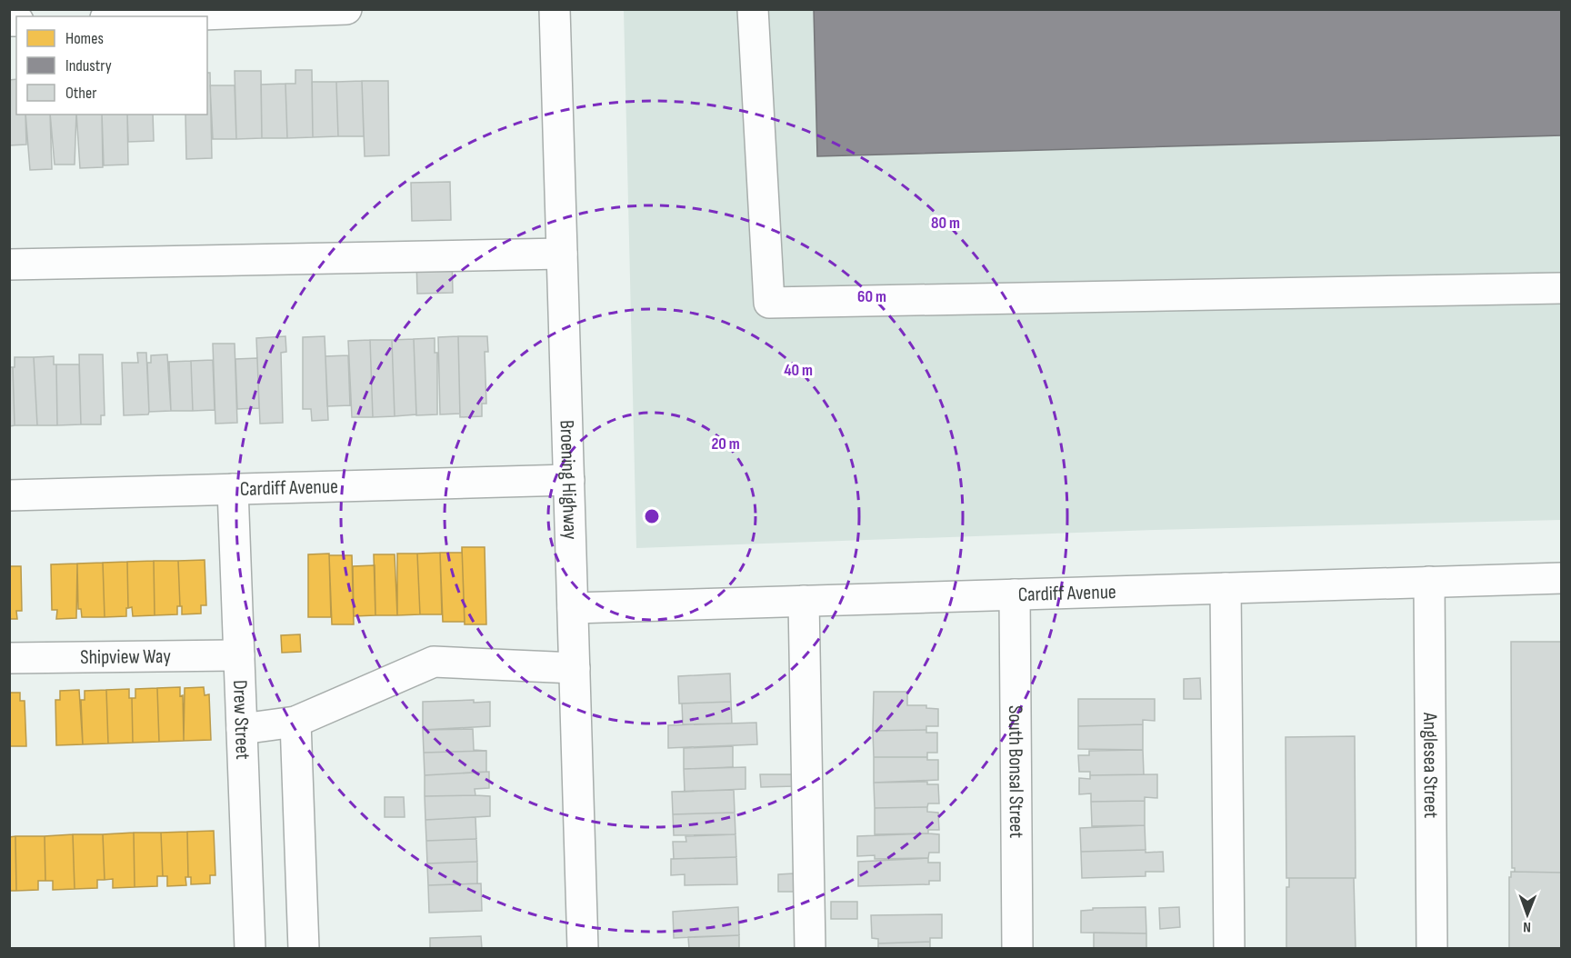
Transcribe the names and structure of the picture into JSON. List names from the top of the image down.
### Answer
{
  "streets": {
    "street": [
      "Broening Highway",
      "Cardiff Avenue",
      "Shipview Way",
      "Drew Street",
      "Anglesea Street",
      "South Bonsal Street"
    ]
  },
  "crossings": [
    ["Broening Highway", "Cardiff Avenue"],
    ["Cardiff Avenue", "Drew Street"],
    ["Cardiff Avenue", "Anglesea Street"],
    ["Cardiff Avenue", "South Bonsal Street"],
    ["Shipview Way", "Drew Street"]
  ],
  "legend": ["Homes", "Industry", "Other"],
  "north": "bottom",
  "rings": [
    "80 m",
    "60 m",
    "40 m",
    "20 m"
  ]
}
